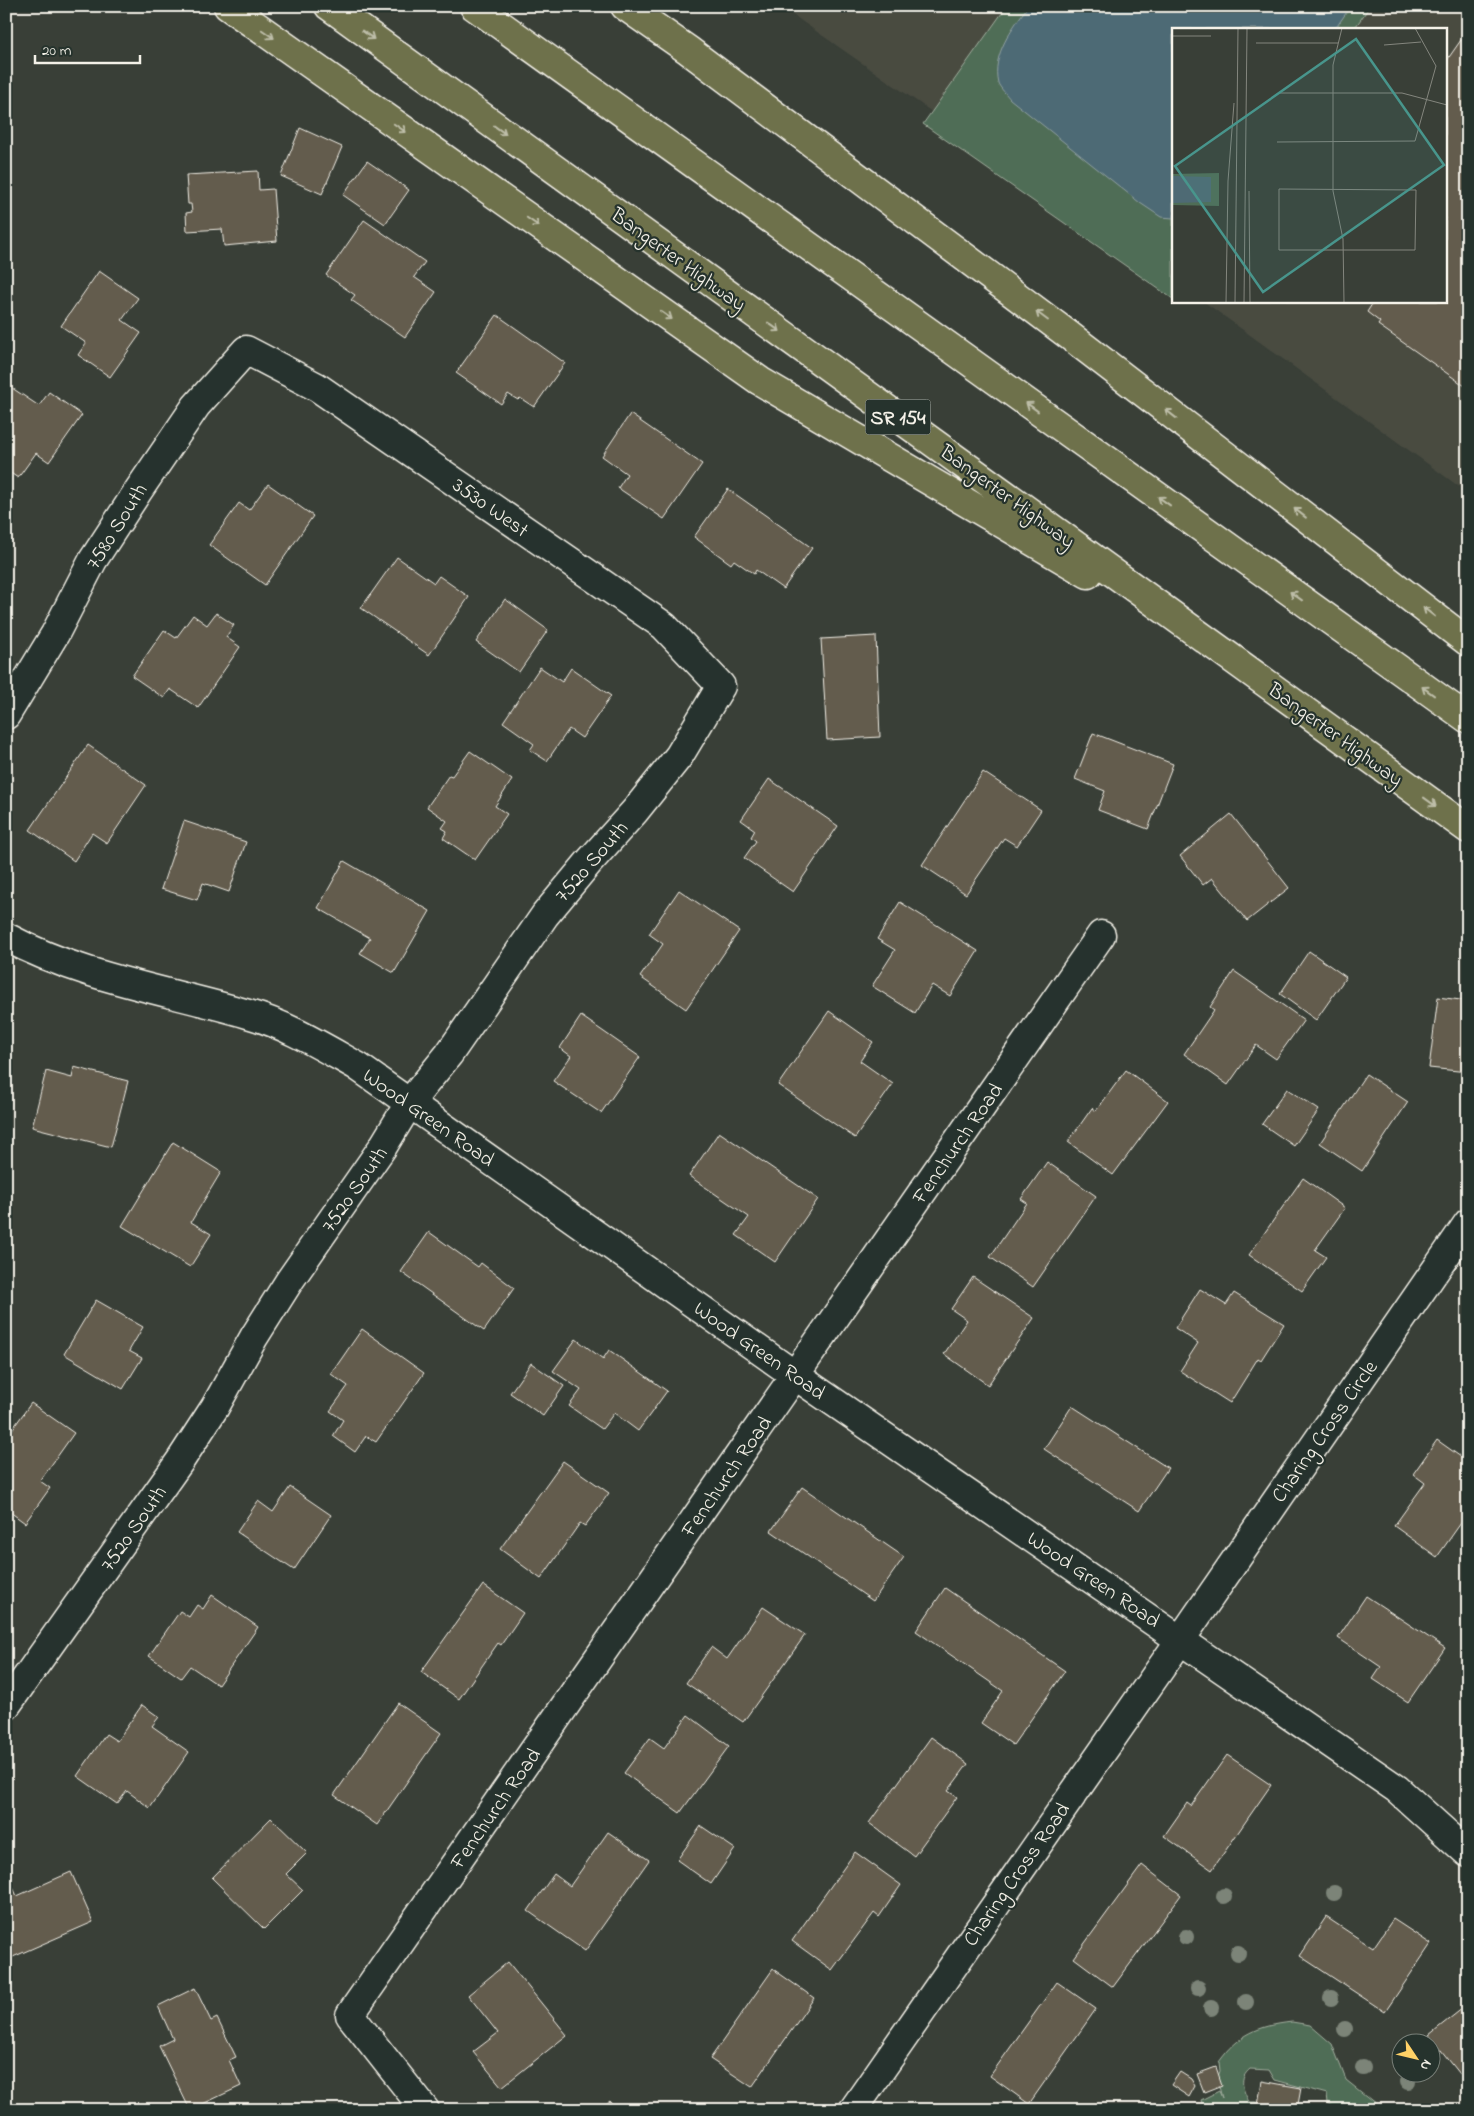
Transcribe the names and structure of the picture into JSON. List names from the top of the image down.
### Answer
{
  "streets": {
    "highway": ["Bangerter Highway", "SR 154"],
    "street": [
      "3530 West",
      "7580 South",
      "7520 South",
      "Wood Green Road",
      "Fenchurch Road",
      "Charing Cross Circle",
      "Charing Cross Road"
    ]
  },
  "crossings": [
    ["3530 West", "7580 South"],
    ["3530 West", "7520 South"],
    ["7520 South", "Wood Green Road"],
    ["Wood Green Road", "Fenchurch Road"],
    ["Wood Green Road", "Charing Cross Circle"],
    ["Wood Green Road", "Charing Cross Road"],
    ["Charing Cross Circle", "Charing Cross Road"]
  ],
  "scale_bar": "20 m",
  "north": "bottom right"
}
